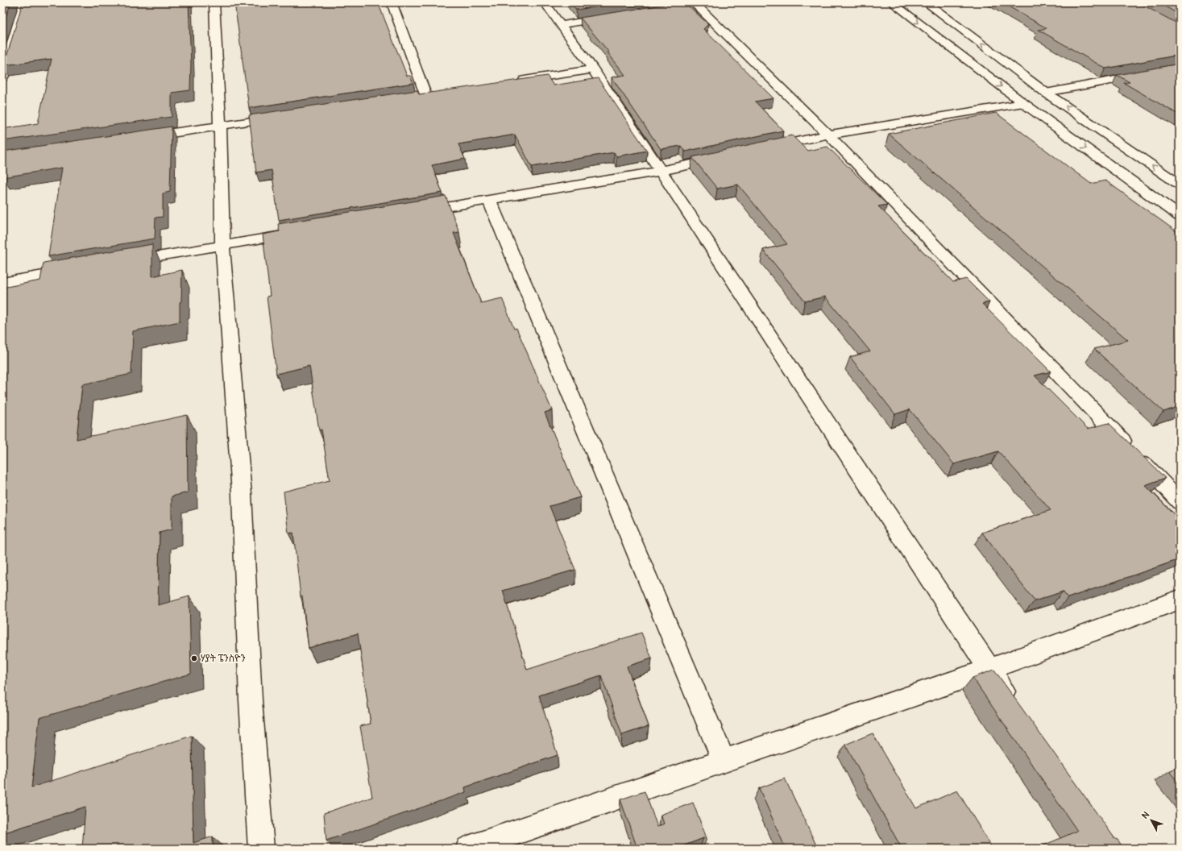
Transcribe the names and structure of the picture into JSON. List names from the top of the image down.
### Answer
{
  "places": ["ሃያት ፔንስዮን"],
  "north": "top left"
}
